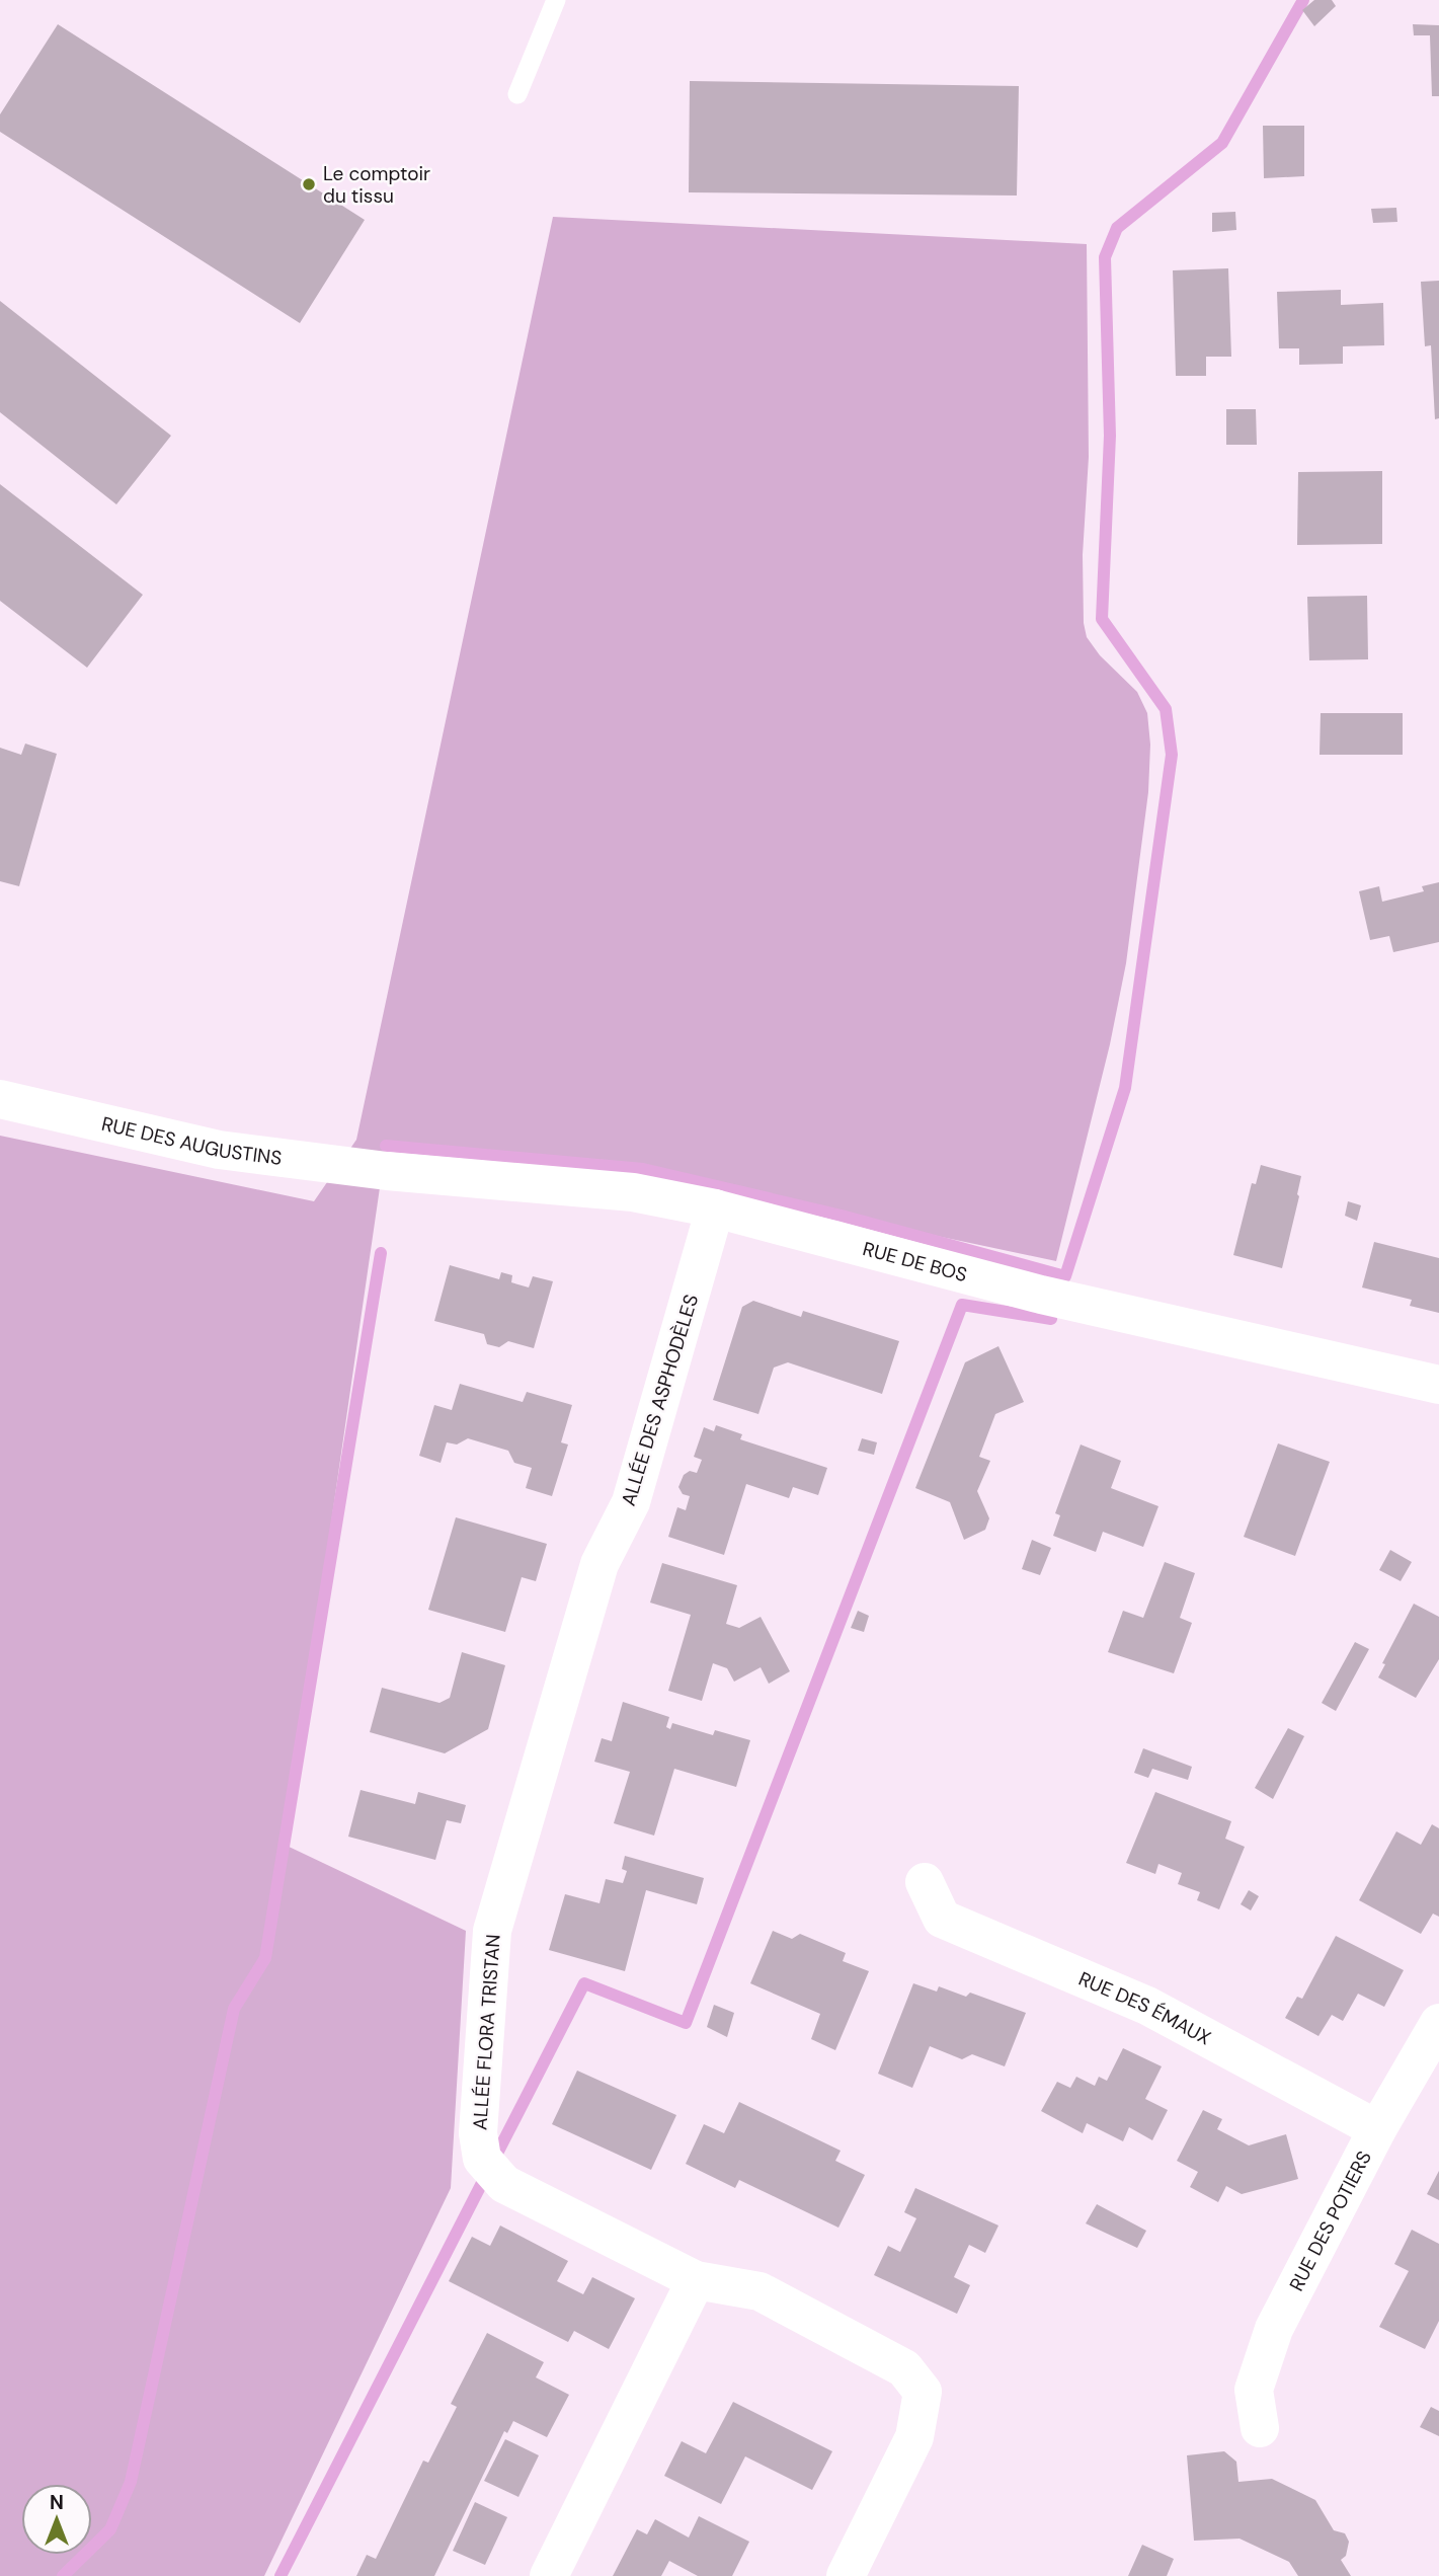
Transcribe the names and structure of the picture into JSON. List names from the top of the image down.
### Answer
{
  "streets": {
    "street": [
      "RUE DES AUGUSTINS",
      "RUE DE BOS",
      "ALLÉE DES ASPHODÈLES",
      "RUE DES ÉMAUX",
      "ALLÉE FLORA TRISTAN",
      "RUE DES POTIERS"
    ]
  },
  "crossings": [
    ["RUE DES AUGUSTINS", "RUE DE BOS"],
    ["RUE DE BOS", "ALLÉE DES ASPHODÈLES"],
    ["ALLÉE DES ASPHODÈLES", "ALLÉE FLORA TRISTAN"],
    ["RUE DES ÉMAUX", "RUE DES POTIERS"]
  ],
  "places": ["Le comptoir du tissu"],
  "north": "top"
}
